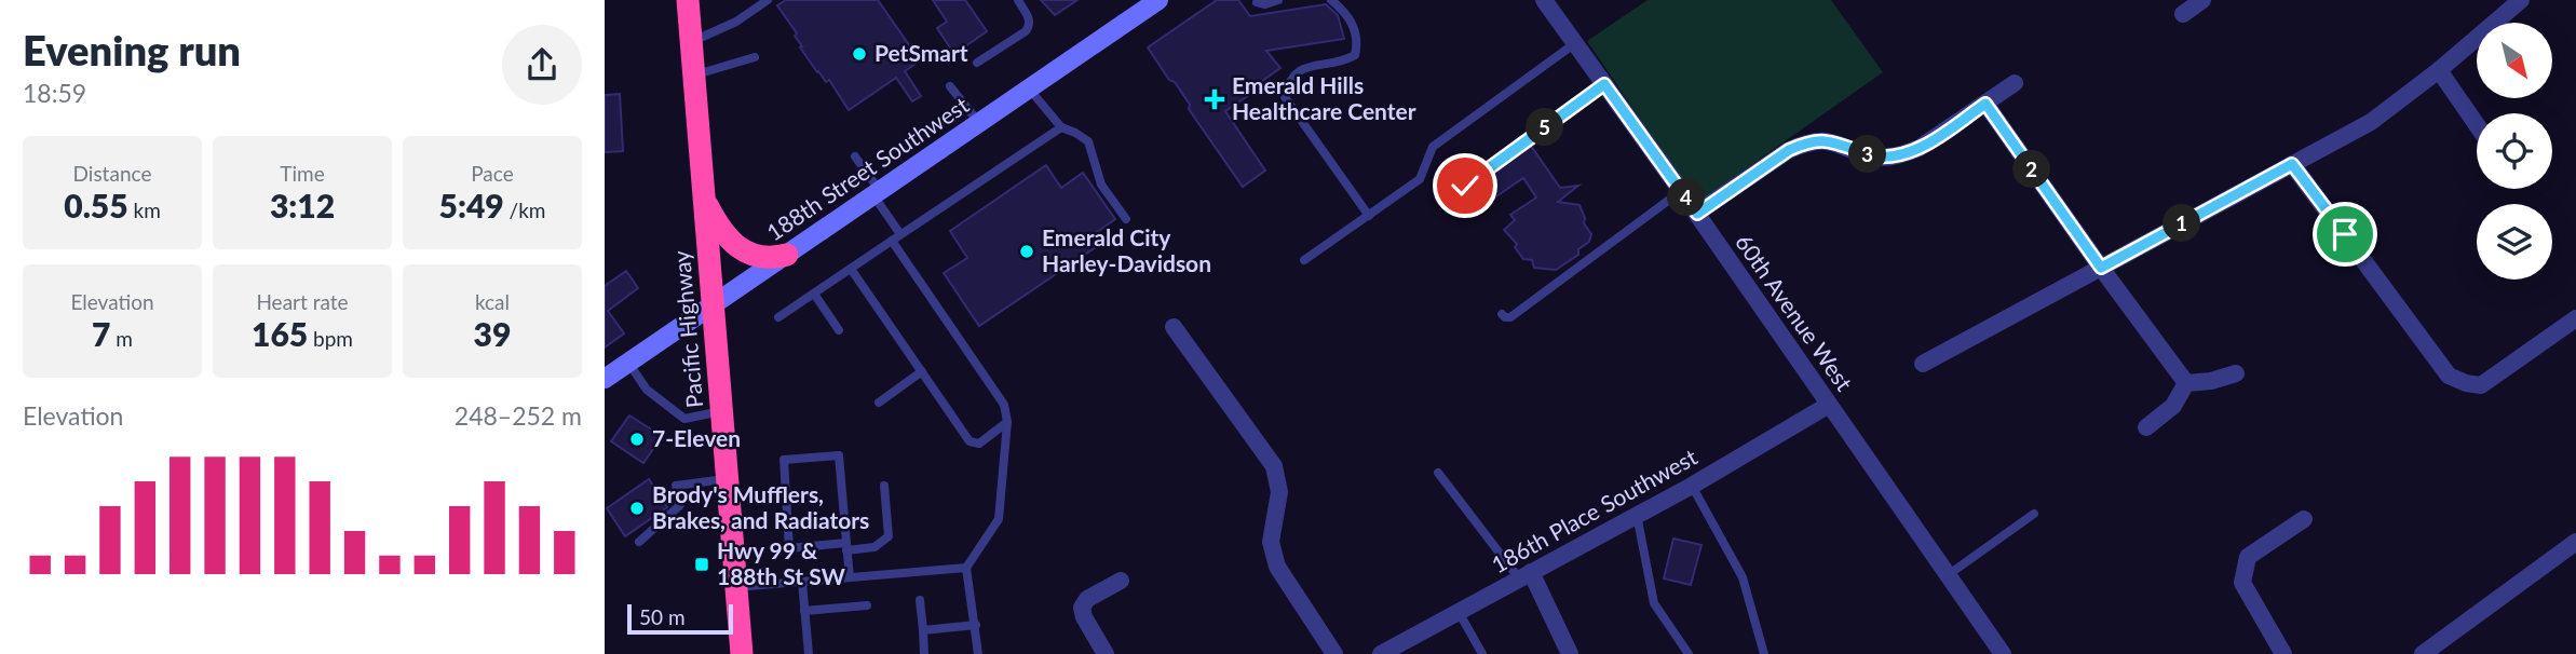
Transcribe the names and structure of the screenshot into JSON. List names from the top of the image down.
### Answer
{
  "streets": {
    "highway": ["Pacific Highway"],
    "street": ["188th Street Southwest", "60th Avenue West", "186th Place Southwest"]
  },
  "crossings": [
    ["188th Street Southwest", "Pacific Highway"],
    ["60th Avenue West", "186th Place Southwest"]
  ],
  "places": {
    "other": [
      "PetSmart",
      "Emerald City Harley-Davidson",
      "7-Eleven",
      "Brody's Mufflers, Brakes, and Radiators"
    ],
    "health": ["Emerald Hills Healthcare Center"],
    "transit": ["Hwy 99 & 188th St SW"]
  },
  "scale_bar": "50 m",
  "north": "bottom right",
  "page": {
    "heading": ["Evening run", "18:59"],
    "pins": [
      "5",
      "3",
      "2",
      "4",
      "1"
    ],
    "stats": [
      ["Distance", "0.55 km"],
      ["Time", "3:12"],
      ["Pace", "5:49 /km"],
      ["Elevation", "7 m"],
      ["Heart rate", "165 bpm"],
      ["kcal", "39"]
    ],
    "chart": ["Elevation", "248–252 m"],
    "scale": "50 m"
  }
}
